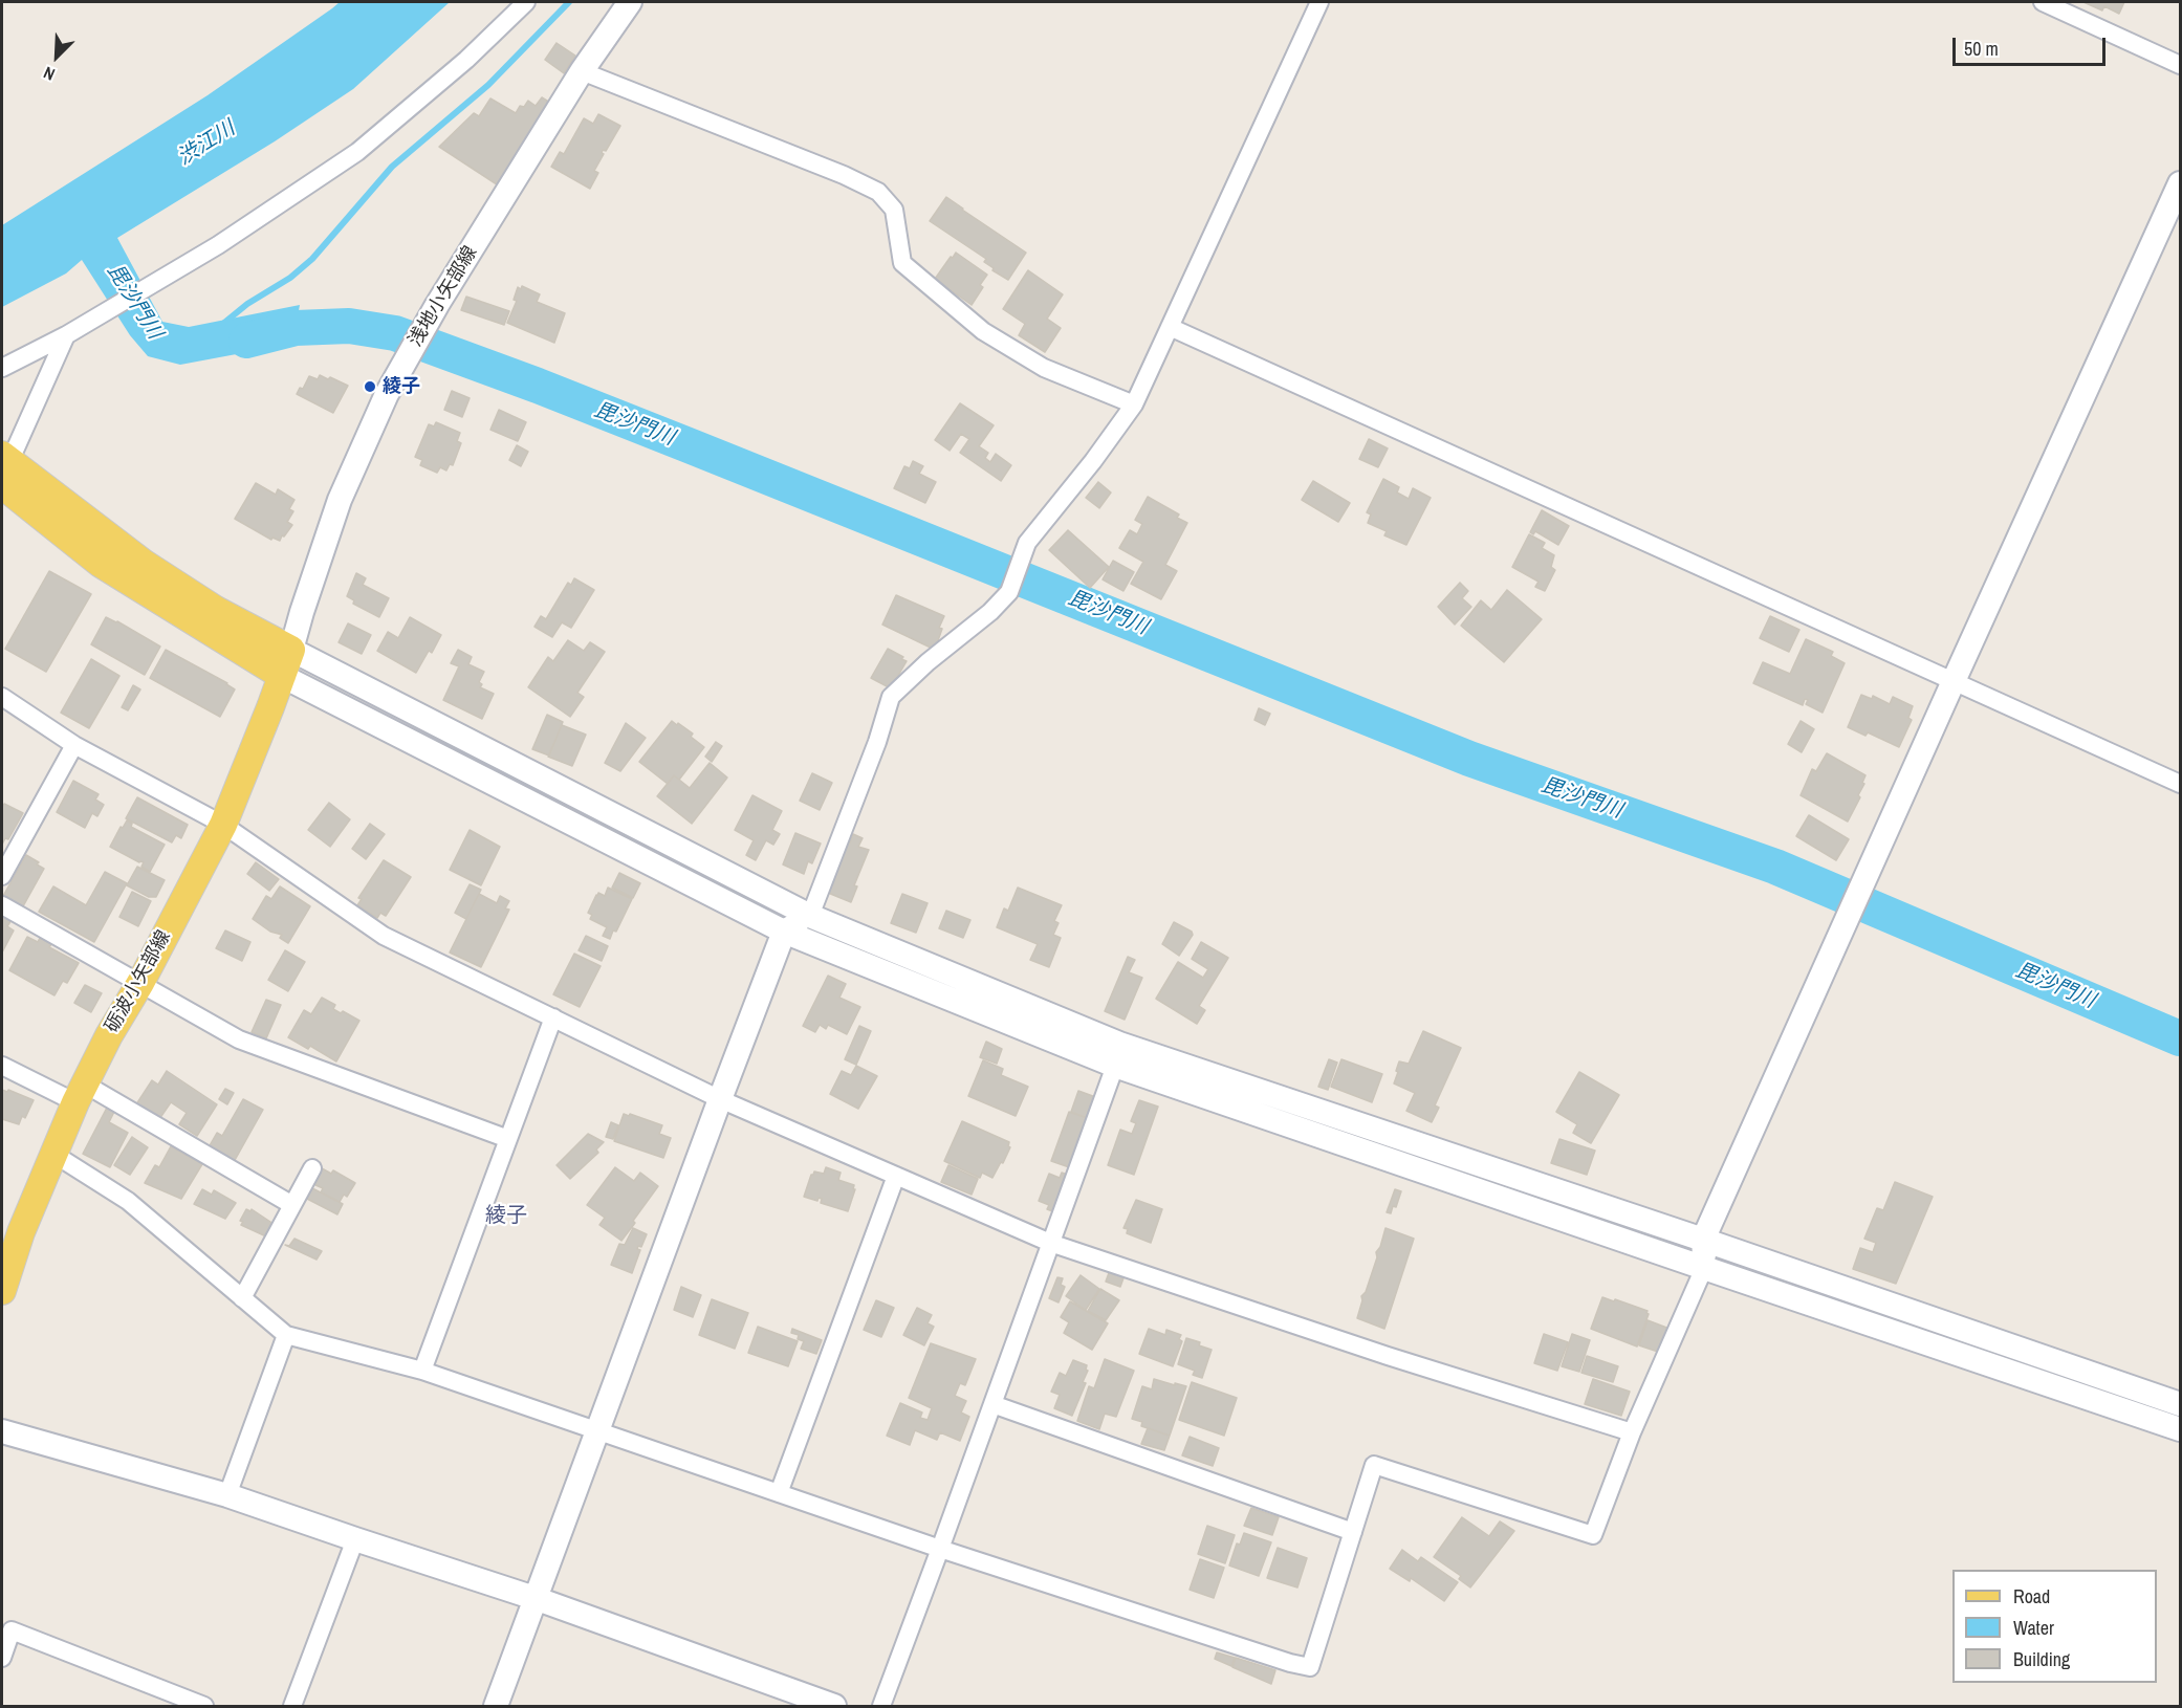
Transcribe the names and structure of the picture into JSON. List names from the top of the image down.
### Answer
{
  "streets": {
    "main road": ["砺波小矢部線"],
    "street": ["浅地小矢部線"]
  },
  "crossings": [
    ["浅地小矢部線", "砺波小矢部線"]
  ],
  "districts": ["綾子"],
  "water": ["渋江川", "毘沙門川"],
  "places": ["綾子"],
  "legend": ["Road", "Water", "Building"],
  "scale_bar": "50 m",
  "north": "bottom left"
}
